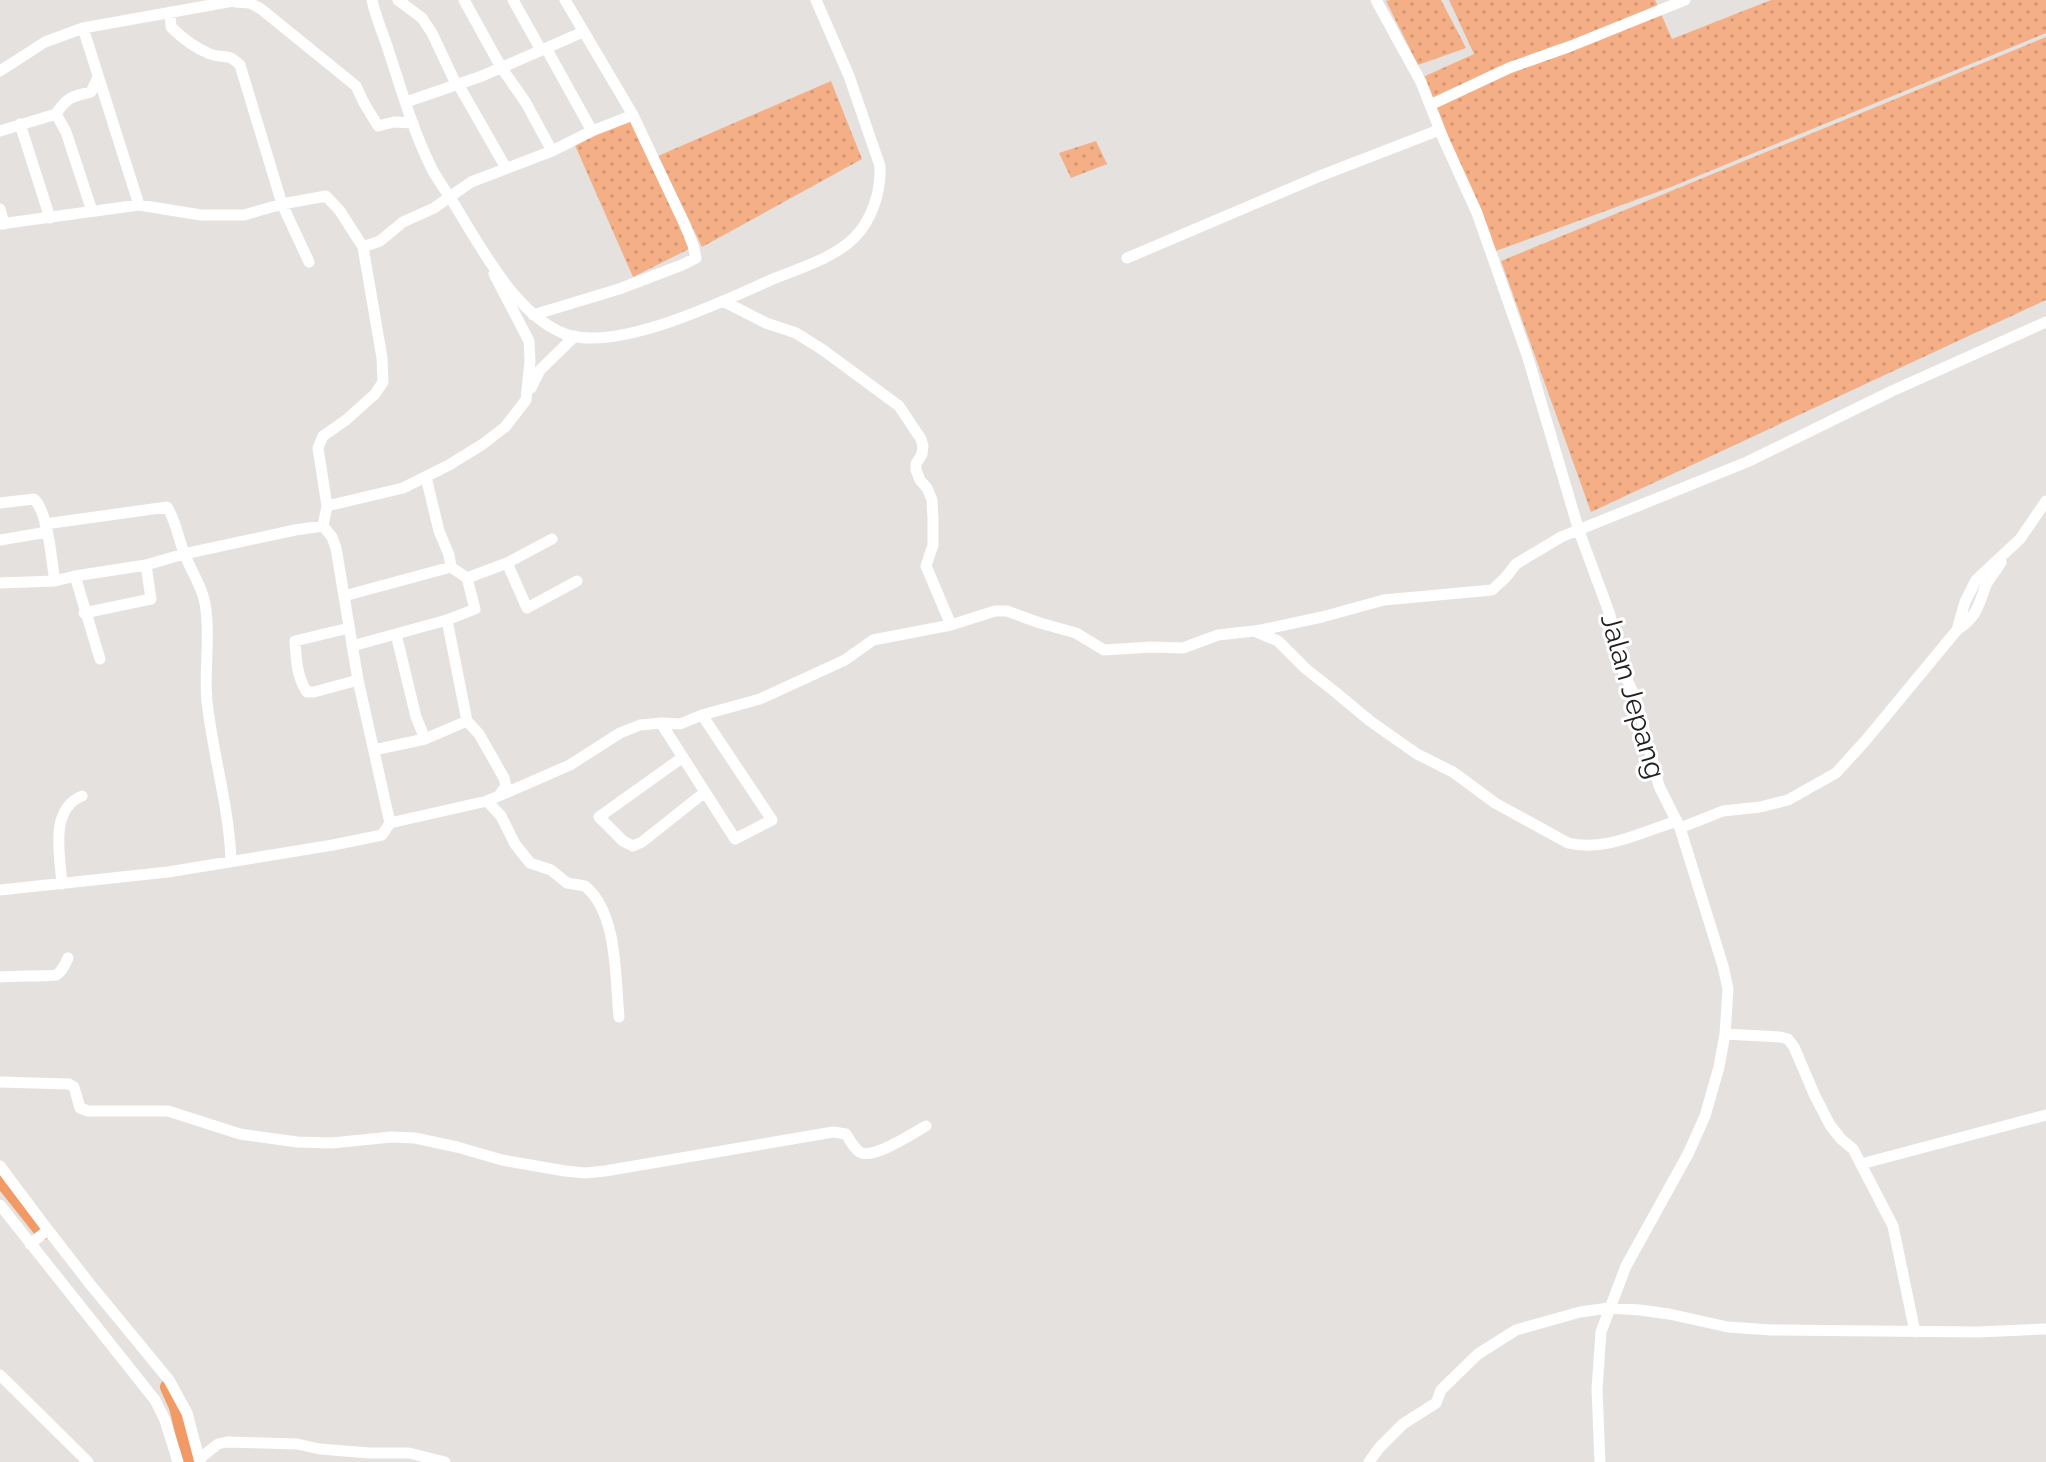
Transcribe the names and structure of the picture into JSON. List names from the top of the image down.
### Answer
{
  "streets": {
    "street": ["Jalan Jepang"]
  }
}
